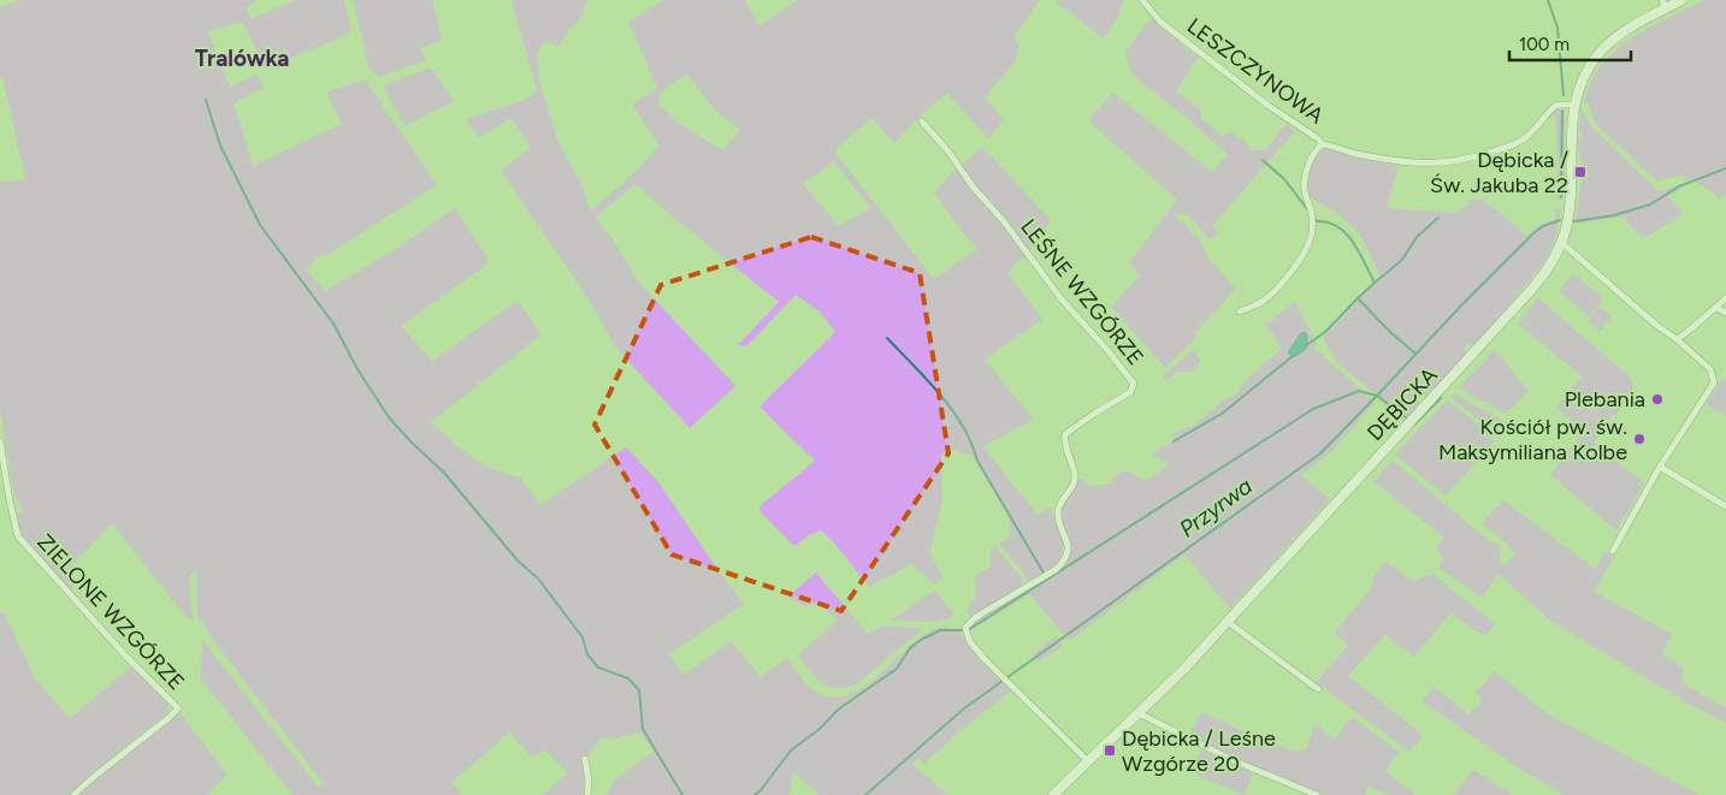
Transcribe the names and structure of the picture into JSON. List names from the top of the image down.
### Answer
{
  "streets": {
    "street": [
      "LESZCZYNOWA",
      "LEŚNE WZGÓRZE",
      "DĘBICKA",
      "ZIELONE WZGÓRZE"
    ]
  },
  "crossings": [
    ["LEŚNE WZGÓRZE", "DĘBICKA"]
  ],
  "districts": ["Tralówka"],
  "water": ["Przyrwa"],
  "places": {
    "transit": ["Dębicka / Św. Jakuba 22", "Dębicka / Leśne Wzgórze 20"],
    "other": ["Plebania", "Kościół pw. św. Maksymiliana Kolbe"]
  },
  "scale_bar": "100 m"
}
